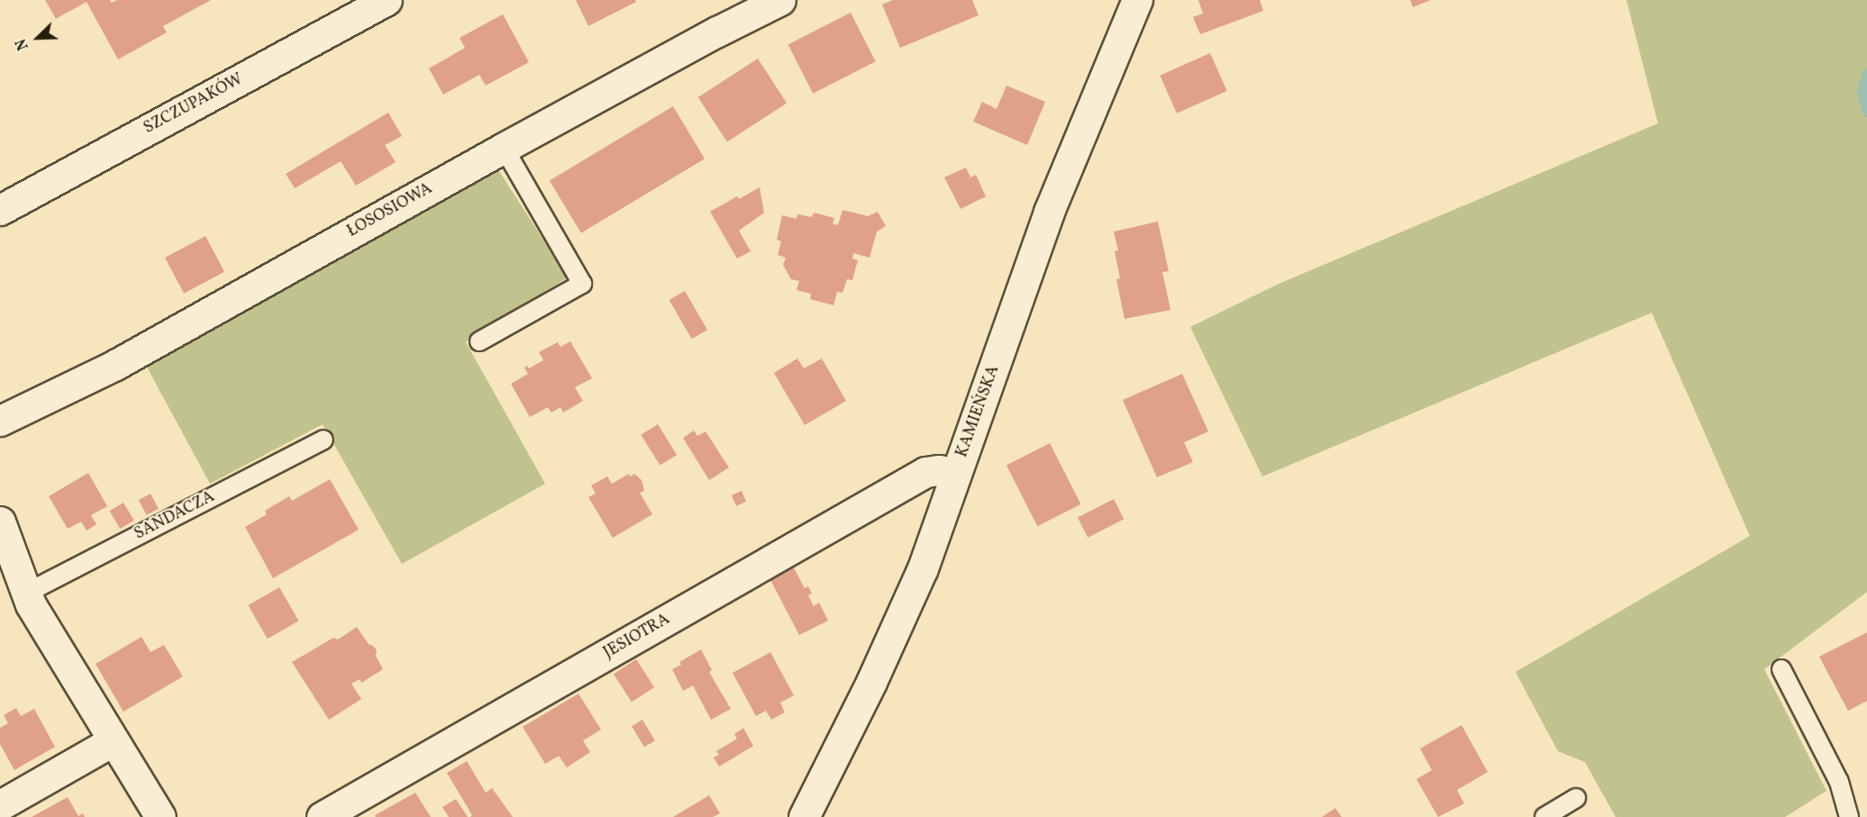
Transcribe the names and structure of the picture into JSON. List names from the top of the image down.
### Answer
{
  "streets": {
    "street": [
      "SZCZUPAKÓW",
      "ŁOSOSIOWA",
      "KAMIEŃSKA",
      "JESIOTRA"
    ],
    "lane": ["SANDACZA"]
  },
  "crossings": [
    ["KAMIEŃSKA", "JESIOTRA"]
  ],
  "north": "bottom left"
}
